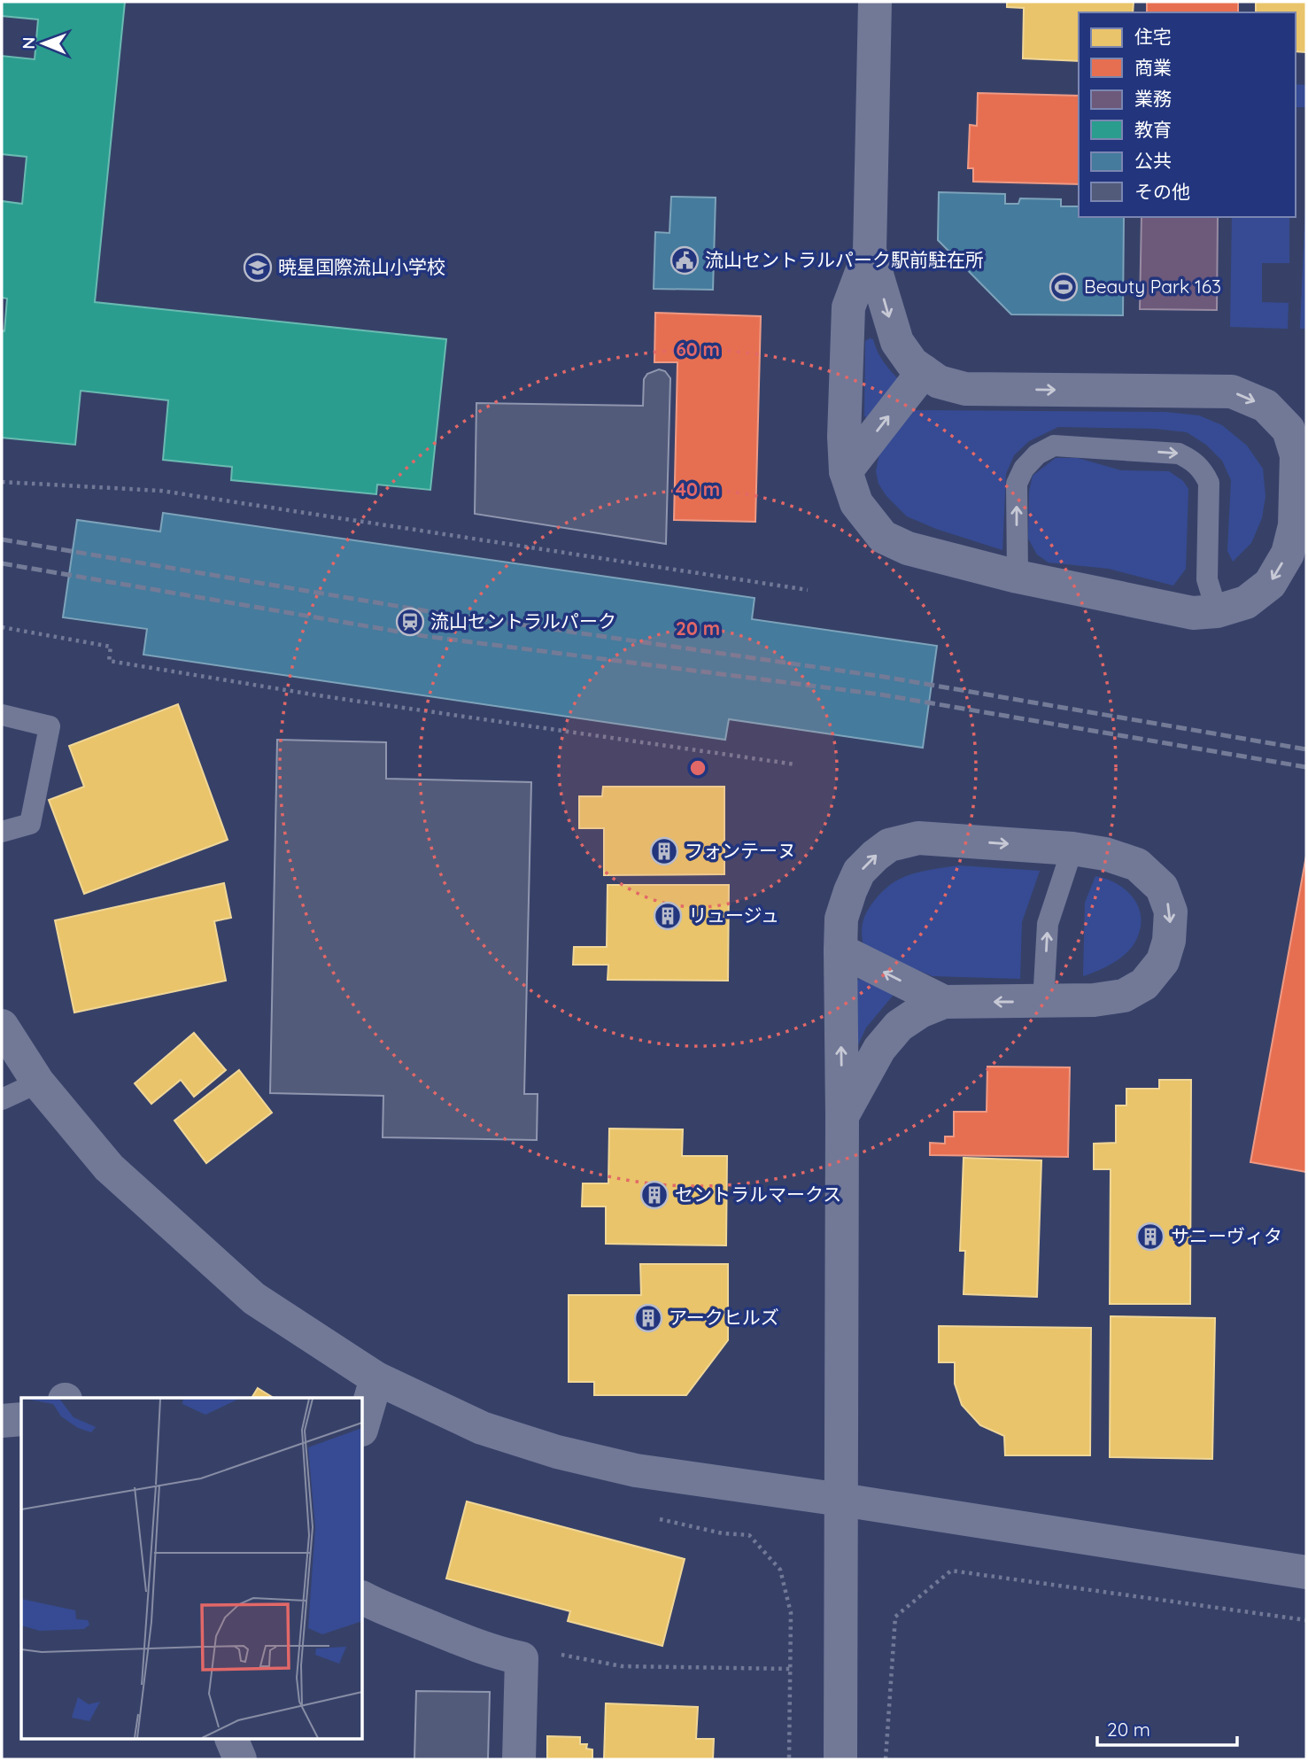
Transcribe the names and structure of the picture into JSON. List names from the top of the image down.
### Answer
{
  "places": {
    "public building": ["流山セントラルパーク駅前駐在所"],
    "school or university": ["暁星国際流山小学校"],
    "sports": ["Beauty Park 163"],
    "station": ["流山セントラルパーク"],
    "building": [
      "フォンテーヌ",
      "リュージュ",
      "セントラルマークス",
      "サニーヴィタ",
      "アークヒルズ"
    ]
  },
  "legend": [
    "住宅",
    "商業",
    "業務",
    "教育",
    "公共",
    "その他"
  ],
  "scale_bar": "20 m",
  "north": "left",
  "rings": ["60 m", "40 m", "20 m"]
}
